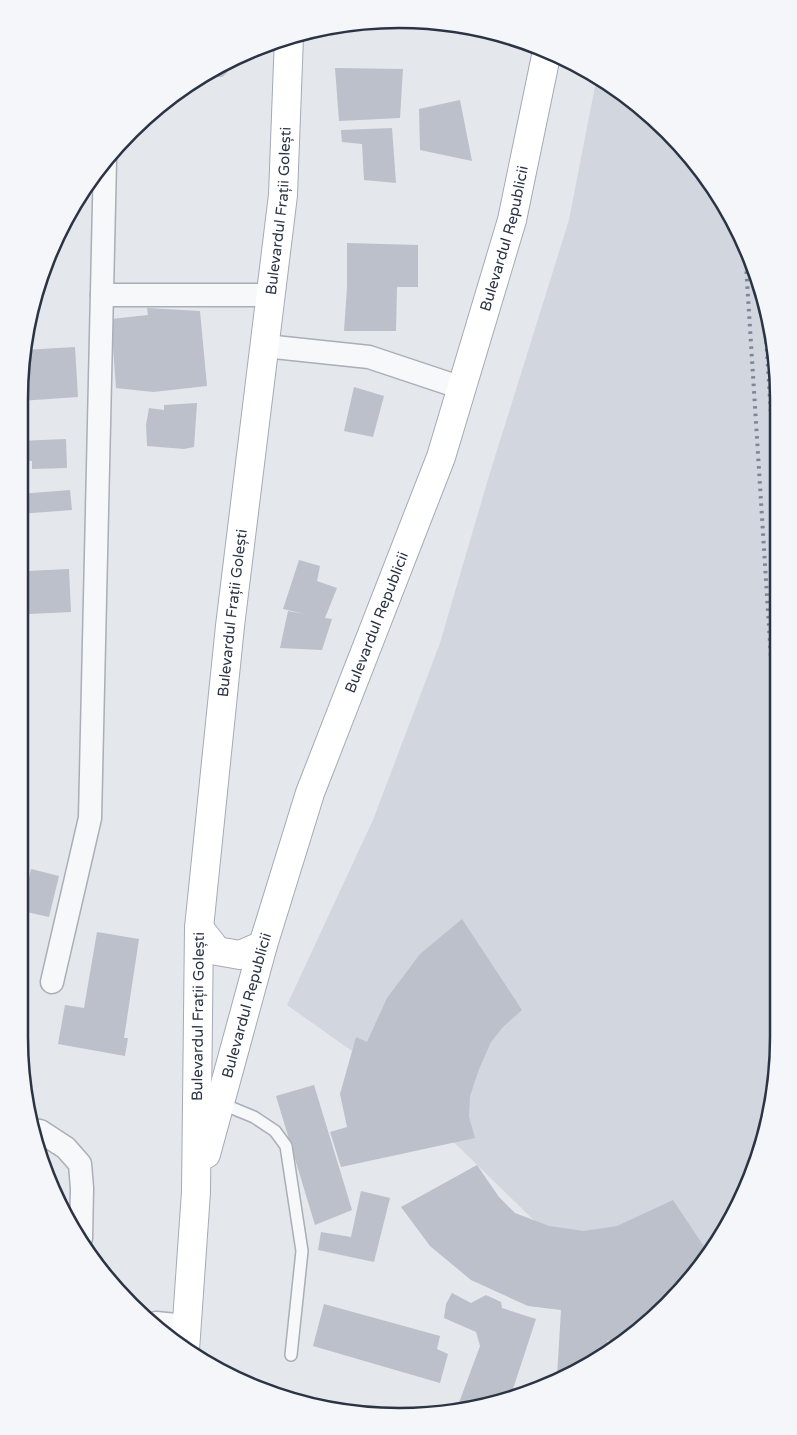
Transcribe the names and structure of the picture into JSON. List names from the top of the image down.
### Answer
{
  "streets": {
    "main road": ["Bulevardul Frații Golești", "Bulevardul Republicii"]
  },
  "crossings": [
    ["Bulevardul Frații Golești", "Bulevardul Republicii"]
  ]
}
